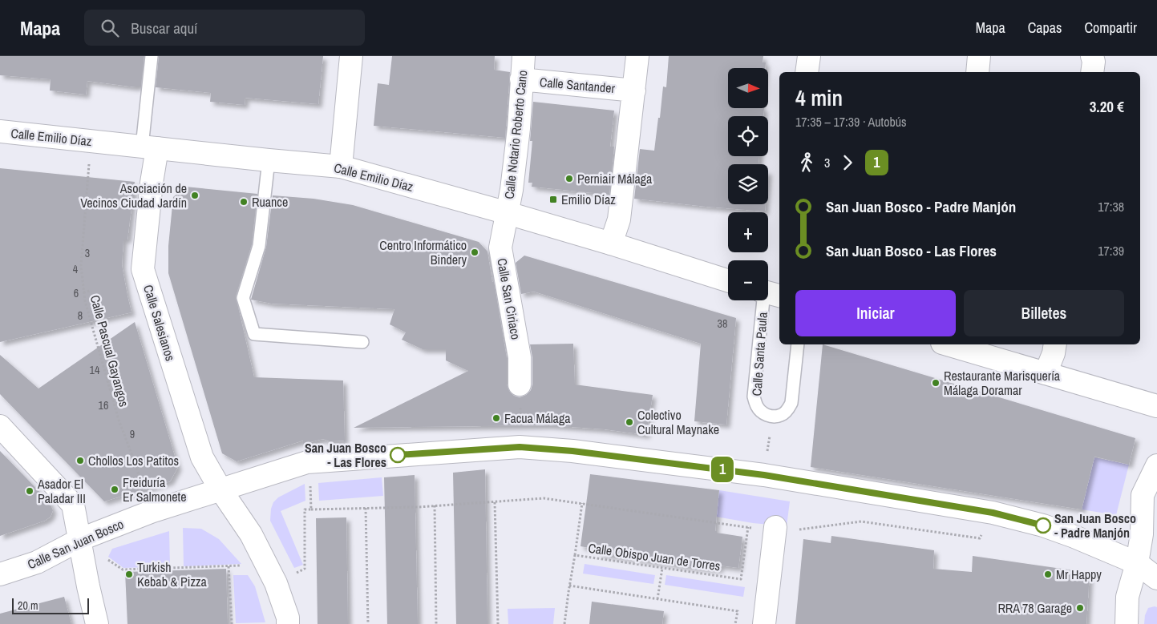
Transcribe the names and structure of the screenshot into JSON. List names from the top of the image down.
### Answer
{
  "streets": {
    "main road": [
      "Calle Santander",
      "Calle Notario Roberto Cano",
      "Calle Emilio Díaz",
      "Calle San Ciriaco",
      "Calle Salesianos",
      "Calle San Juan Bosco"
    ],
    "lane": ["Calle Santa Paula"],
    "path": ["Calle Pascual Gayangos", "Calle Obispo Juan de Torres"]
  },
  "crossings": [
    ["Calle Santander", "Calle Notario Roberto Cano"],
    ["Calle Notario Roberto Cano", "Calle Emilio Díaz"],
    ["Calle Notario Roberto Cano", "Calle San Ciriaco"],
    ["Calle Emilio Díaz", "Calle San Ciriaco"],
    ["Calle Emilio Díaz", "Calle Salesianos"],
    ["Calle Emilio Díaz", "Calle Pascual Gayangos"],
    ["Calle Salesianos", "Calle San Juan Bosco"],
    ["Calle Pascual Gayangos", "Calle San Juan Bosco"]
  ],
  "places": {
    "other": [
      "Perniair Málaga",
      "Asociación de Vecinos Ciudad Jardín",
      "Ruance",
      "Centro Informático Bindery",
      "Restaurante Marisquería Málaga Doramar",
      "Facua Málaga",
      "Colectivo Cultural Maynake",
      "San Juan Bosco - Las Flores",
      "Chollos Los Patitos",
      "Freiduría Er Salmonete",
      "Asador El Paladar III",
      "San Juan Bosco - Padre Manjón",
      "Turkish Kebab & Pizza",
      "Mr Happy",
      "RRA 78 Garage"
    ],
    "transit": ["Emilio Díaz"]
  },
  "lines": ["bus line 1"],
  "house_numbers": [
    "3",
    "4",
    "6",
    "8",
    "38",
    "14",
    "16",
    "9"
  ],
  "scale_bar": "20 m",
  "north": "right",
  "page": {
    "header": "Mapa",
    "search": "Buscar aquí",
    "nav": ["Mapa", "Capas", "Compartir"],
    "on_map": "1",
    "map_buttons": ["+", "−"],
    "heading": ["4 min", "17:35 – 17:39 · Autobús", "3.20 €"],
    "legs": ["3", "1"],
    "list": [
      {
        "name": "San Juan Bosco - Padre Manjón",
        "value": "17:38"
      },
      {
        "name": "San Juan Bosco - Las Flores",
        "value": "17:39"
      }
    ],
    "buttons": ["Iniciar", "Billetes"],
    "scale": "20 m"
  }
}
